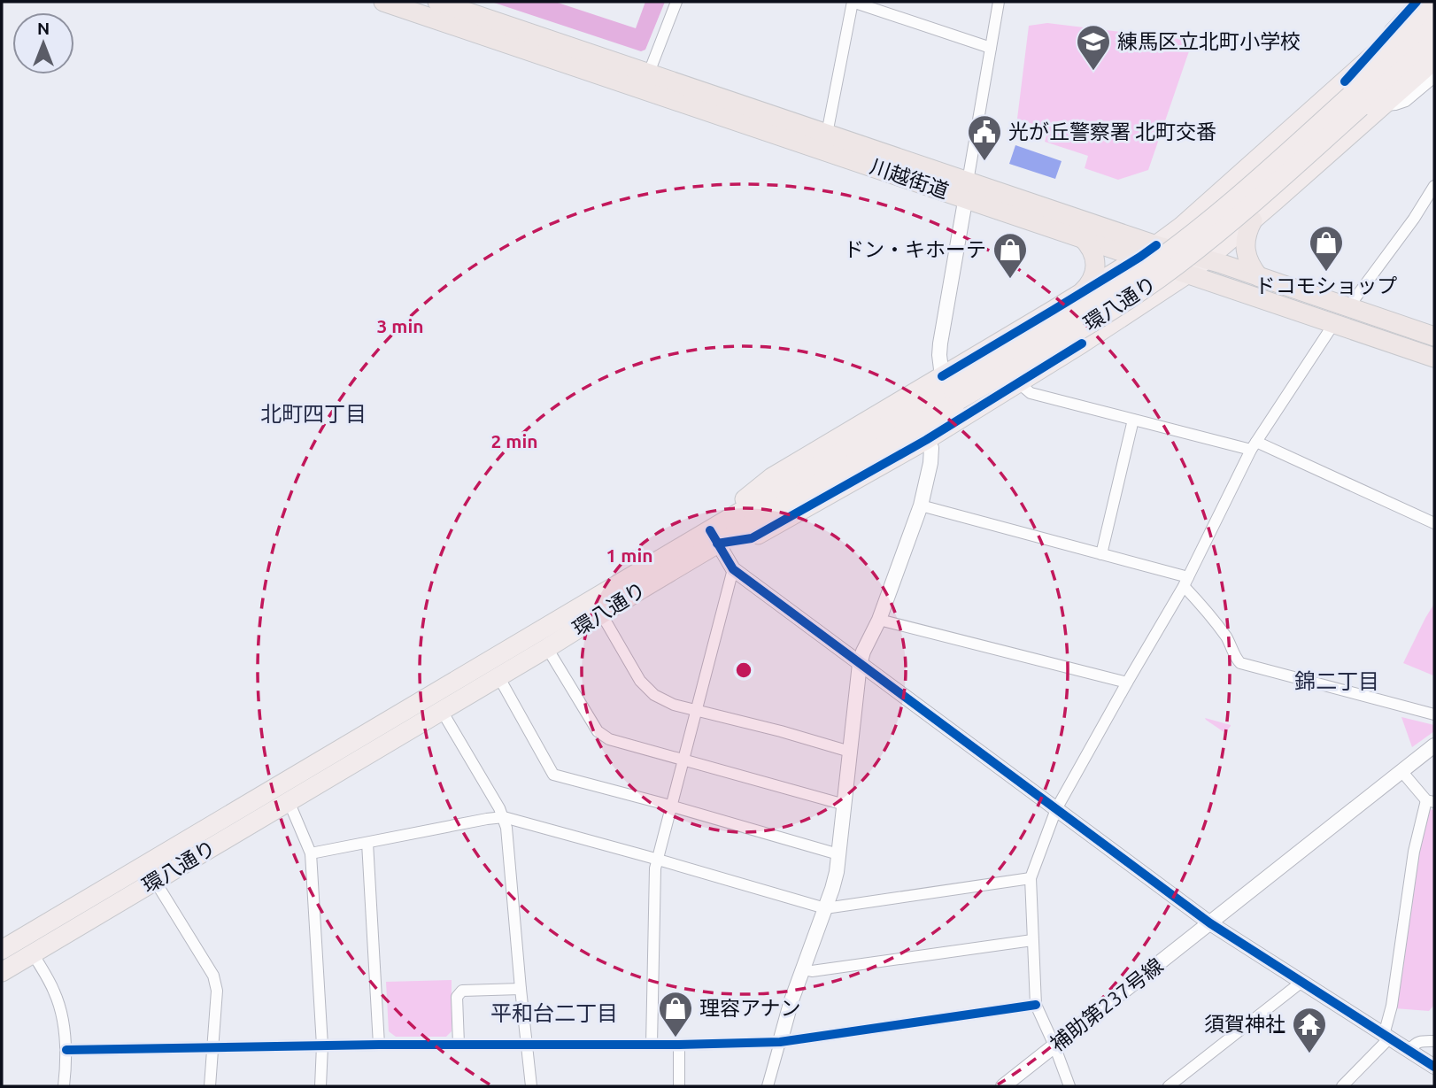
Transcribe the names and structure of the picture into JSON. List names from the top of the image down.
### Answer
{
  "streets": {
    "highway": ["川越街道"],
    "main road": ["環八通り"],
    "street": ["補助第237号線"]
  },
  "districts": ["北町四丁目", "錦二丁目", "平和台二丁目"],
  "places": {
    "school or university": ["練馬区立北町小学校"],
    "public building": ["光が丘警察署 北町交番"],
    "shop": ["ドコモショップ", "ドン・キホーテ", "理容アナン"],
    "temple": ["須賀神社"]
  },
  "north": "top",
  "rings": ["3 min", "2 min", "1 min"]
}
